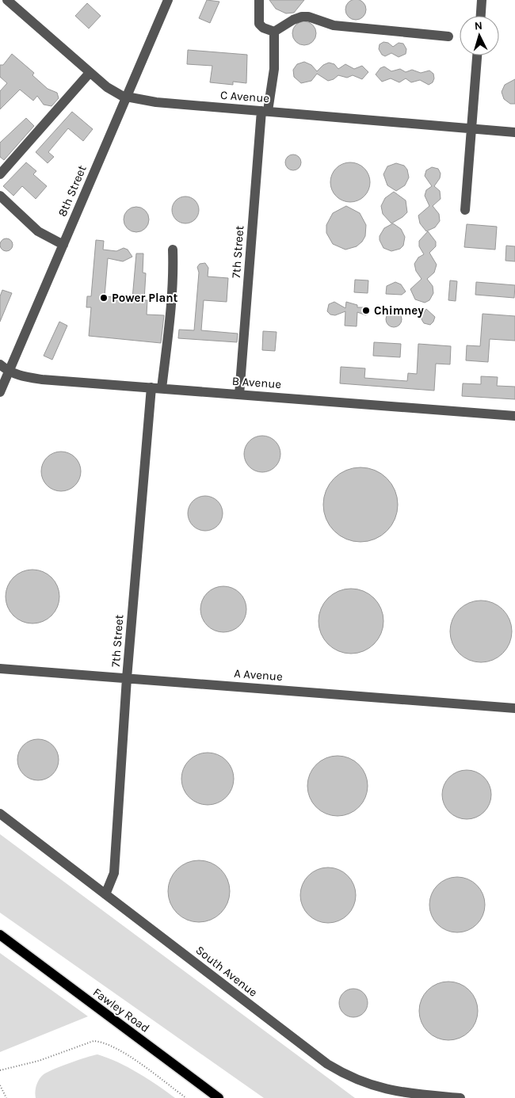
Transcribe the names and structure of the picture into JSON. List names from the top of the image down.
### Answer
{
  "streets": {
    "main road": ["Fawley Road"],
    "lane": [
      "C Avenue",
      "8th Street",
      "7th Street",
      "B Avenue",
      "A Avenue",
      "South Avenue"
    ]
  },
  "crossings": [
    ["C Avenue", "8th Street"],
    ["C Avenue", "7th Street"],
    ["8th Street", "B Avenue"],
    ["7th Street", "B Avenue"],
    ["7th Street", "A Avenue"],
    ["7th Street", "South Avenue"]
  ],
  "places": ["Power Plant", "Chimney"],
  "north": "top"
}
